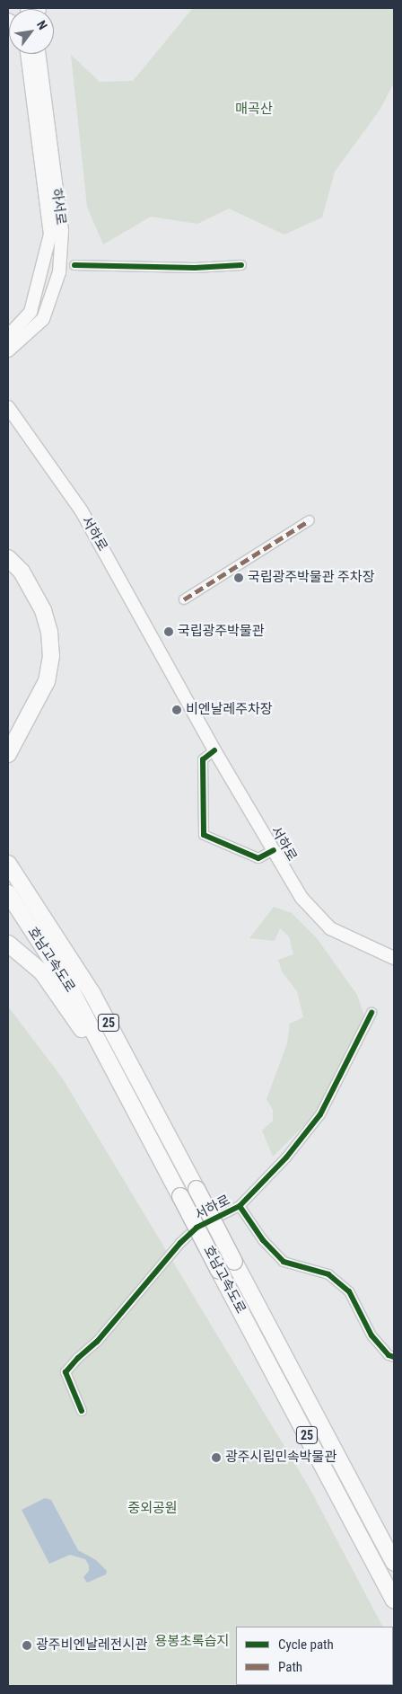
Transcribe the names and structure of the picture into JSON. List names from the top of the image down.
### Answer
{
  "streets": {
    "highway": ["호남고속도로", "25"],
    "main road": ["하서로", "서하로"]
  },
  "parks": ["매곡산", "중외공원", "용봉초록습지"],
  "places": [
    "국립광주박물관 주차장",
    "국립광주박물관",
    "비엔날레주차장",
    "광주시립민속박물관",
    "광주비엔날레전시관"
  ],
  "legend": ["Cycle path", "Path"],
  "north": "top right"
}
